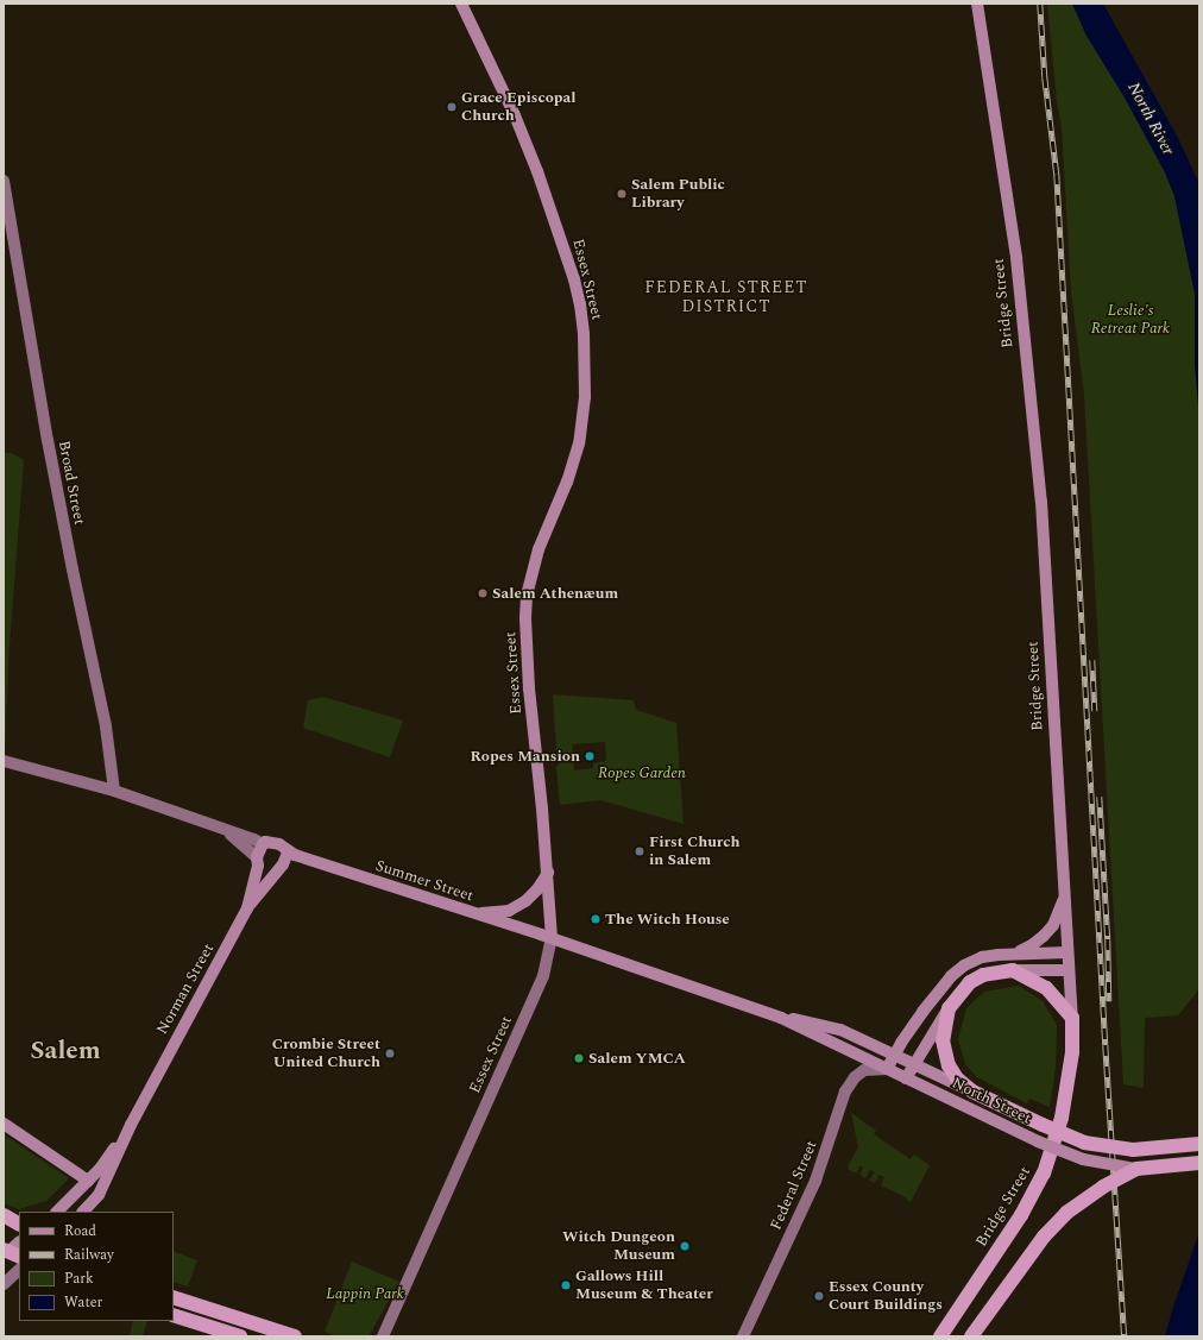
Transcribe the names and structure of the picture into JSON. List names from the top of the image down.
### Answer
{
  "streets": {
    "highway": ["Bridge Street", "North Street"],
    "main road": ["Essex Street", "Summer Street", "Norman Street"],
    "street": ["Broad Street", "Federal Street"]
  },
  "crossings": [
    ["Essex Street", "Summer Street"],
    ["Essex Street", "North Street"],
    ["Summer Street", "Norman Street"],
    ["Summer Street", "North Street"],
    ["North Street", "Federal Street"]
  ],
  "districts": ["FEDERAL STREET DISTRICT", "Salem"],
  "water": ["North River"],
  "parks": ["Leslie's Retreat Park", "Ropes Garden", "Lappin Park"],
  "places": [
    "Grace Episcopal Church",
    "Salem Public Library",
    "Salem Athenæum",
    "Ropes Mansion",
    "First Church in Salem",
    "The Witch House",
    "Crombie Street United Church",
    "Salem YMCA",
    "Witch Dungeon Museum",
    "Gallows Hill Museum & Theater",
    "Essex County Court Buildings"
  ],
  "legend": [
    "Road",
    "Railway",
    "Park",
    "Water"
  ]
}
